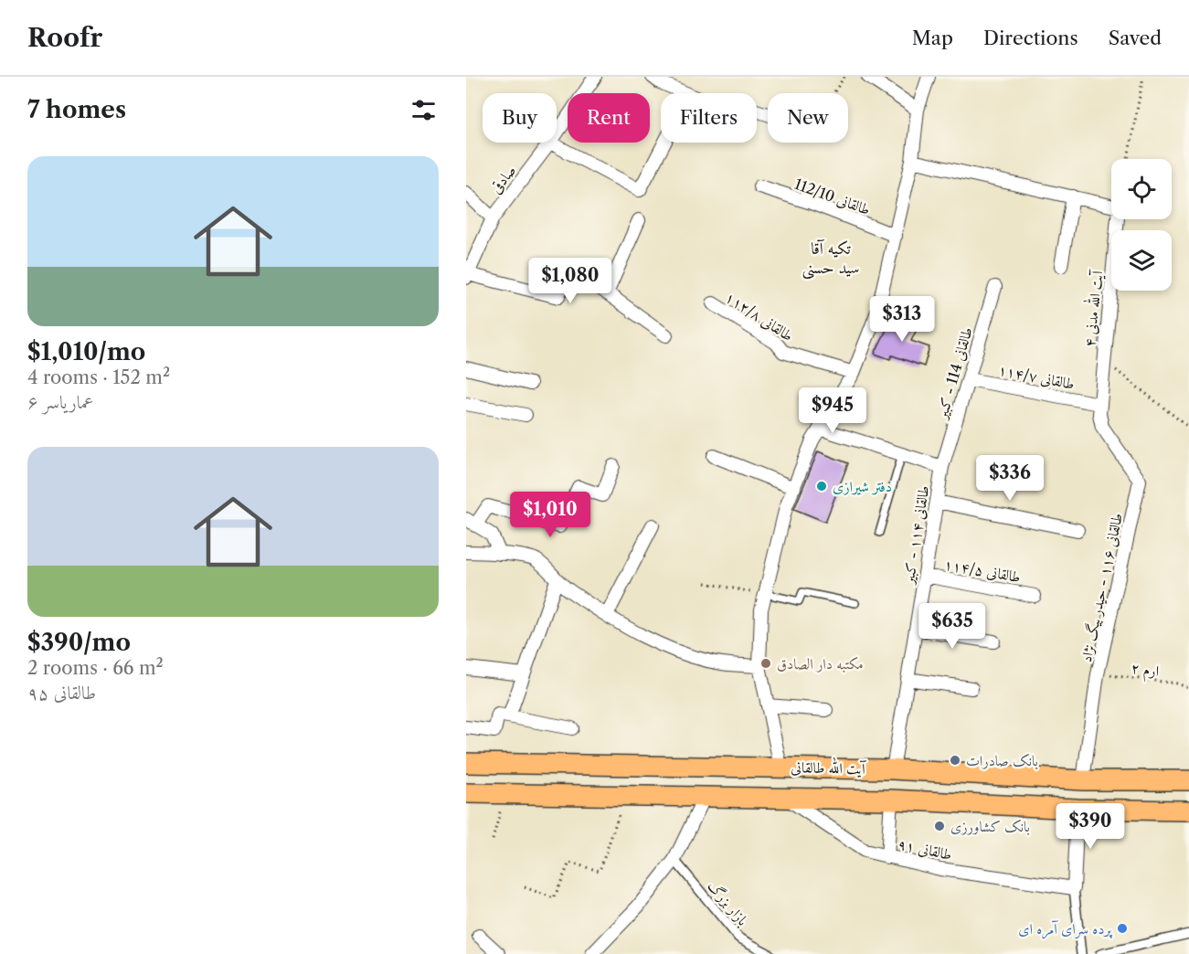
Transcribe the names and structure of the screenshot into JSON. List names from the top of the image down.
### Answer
{
  "streets": {
    "main road": ["آیت الله طالقانی"],
    "street": [
      "صادقی",
      "طالقانی 112/10",
      "۴ آیت الله مدنی",
      "طالقانی ۱۱۲/۸",
      "طالقانی 114 - کبیر",
      "طالقانی ۱۱۴/۷",
      "طالقانی ۱۱۴ - کبیر",
      "طالقانی ۱۱۴/۵",
      "طالقانی ۱۱۶ - حیدر بیگ نژاد",
      "طالقانی ۹۱",
      "بازار بزرگ"
    ],
    "path": ["ارم ۲"]
  },
  "crossings": [
    ["۴ آیت الله مدنی", "طالقانی ۱۱۴/۷"],
    ["۴ آیت الله مدنی", "طالقانی ۱۱۶ - حیدر بیگ نژاد"],
    ["طالقانی 114 - کبیر", "طالقانی ۱۱۴/۷"],
    ["طالقانی 114 - کبیر", "طالقانی ۱۱۴ - کبیر"],
    ["طالقانی ۱۱۴/۷", "طالقانی ۱۱۶ - حیدر بیگ نژاد"],
    ["طالقانی ۱۱۴ - کبیر", "طالقانی ۱۱۴/۵"],
    ["طالقانی ۱۱۴ - کبیر", "آیت الله طالقانی"],
    ["طالقانی ۱۱۶ - حیدر بیگ نژاد", "ارم ۲"],
    ["طالقانی ۱۱۶ - حیدر بیگ نژاد", "آیت الله طالقانی"],
    ["آیت الله طالقانی", "طالقانی ۹۱"]
  ],
  "districts": ["تکیه آقا سید حسنی"],
  "places": [
    "دفتر شیرازی",
    "مکتبه دار الصادق",
    "بانک صادرات",
    "بانک کشاورزی",
    "پرده سرای آمره ای"
  ],
  "page": {
    "header": "Roofr",
    "nav": ["Map", "Directions", "Saved"],
    "heading": "7 homes",
    "chip": [
      "Buy",
      "Rent",
      "Filters",
      "New"
    ],
    "list": [
      {
        "name": "$1,010/mo",
        "note": "4 rooms · 152 m² · عماریاسر ۶"
      },
      {
        "name": "$390/mo",
        "note": "2 rooms · 66 m² · طالقانی ۹۵"
      }
    ],
    "price": [
      "$1,080",
      "$313",
      "$945",
      "$336",
      "$1,010",
      "$635",
      "$390"
    ]
  }
}
